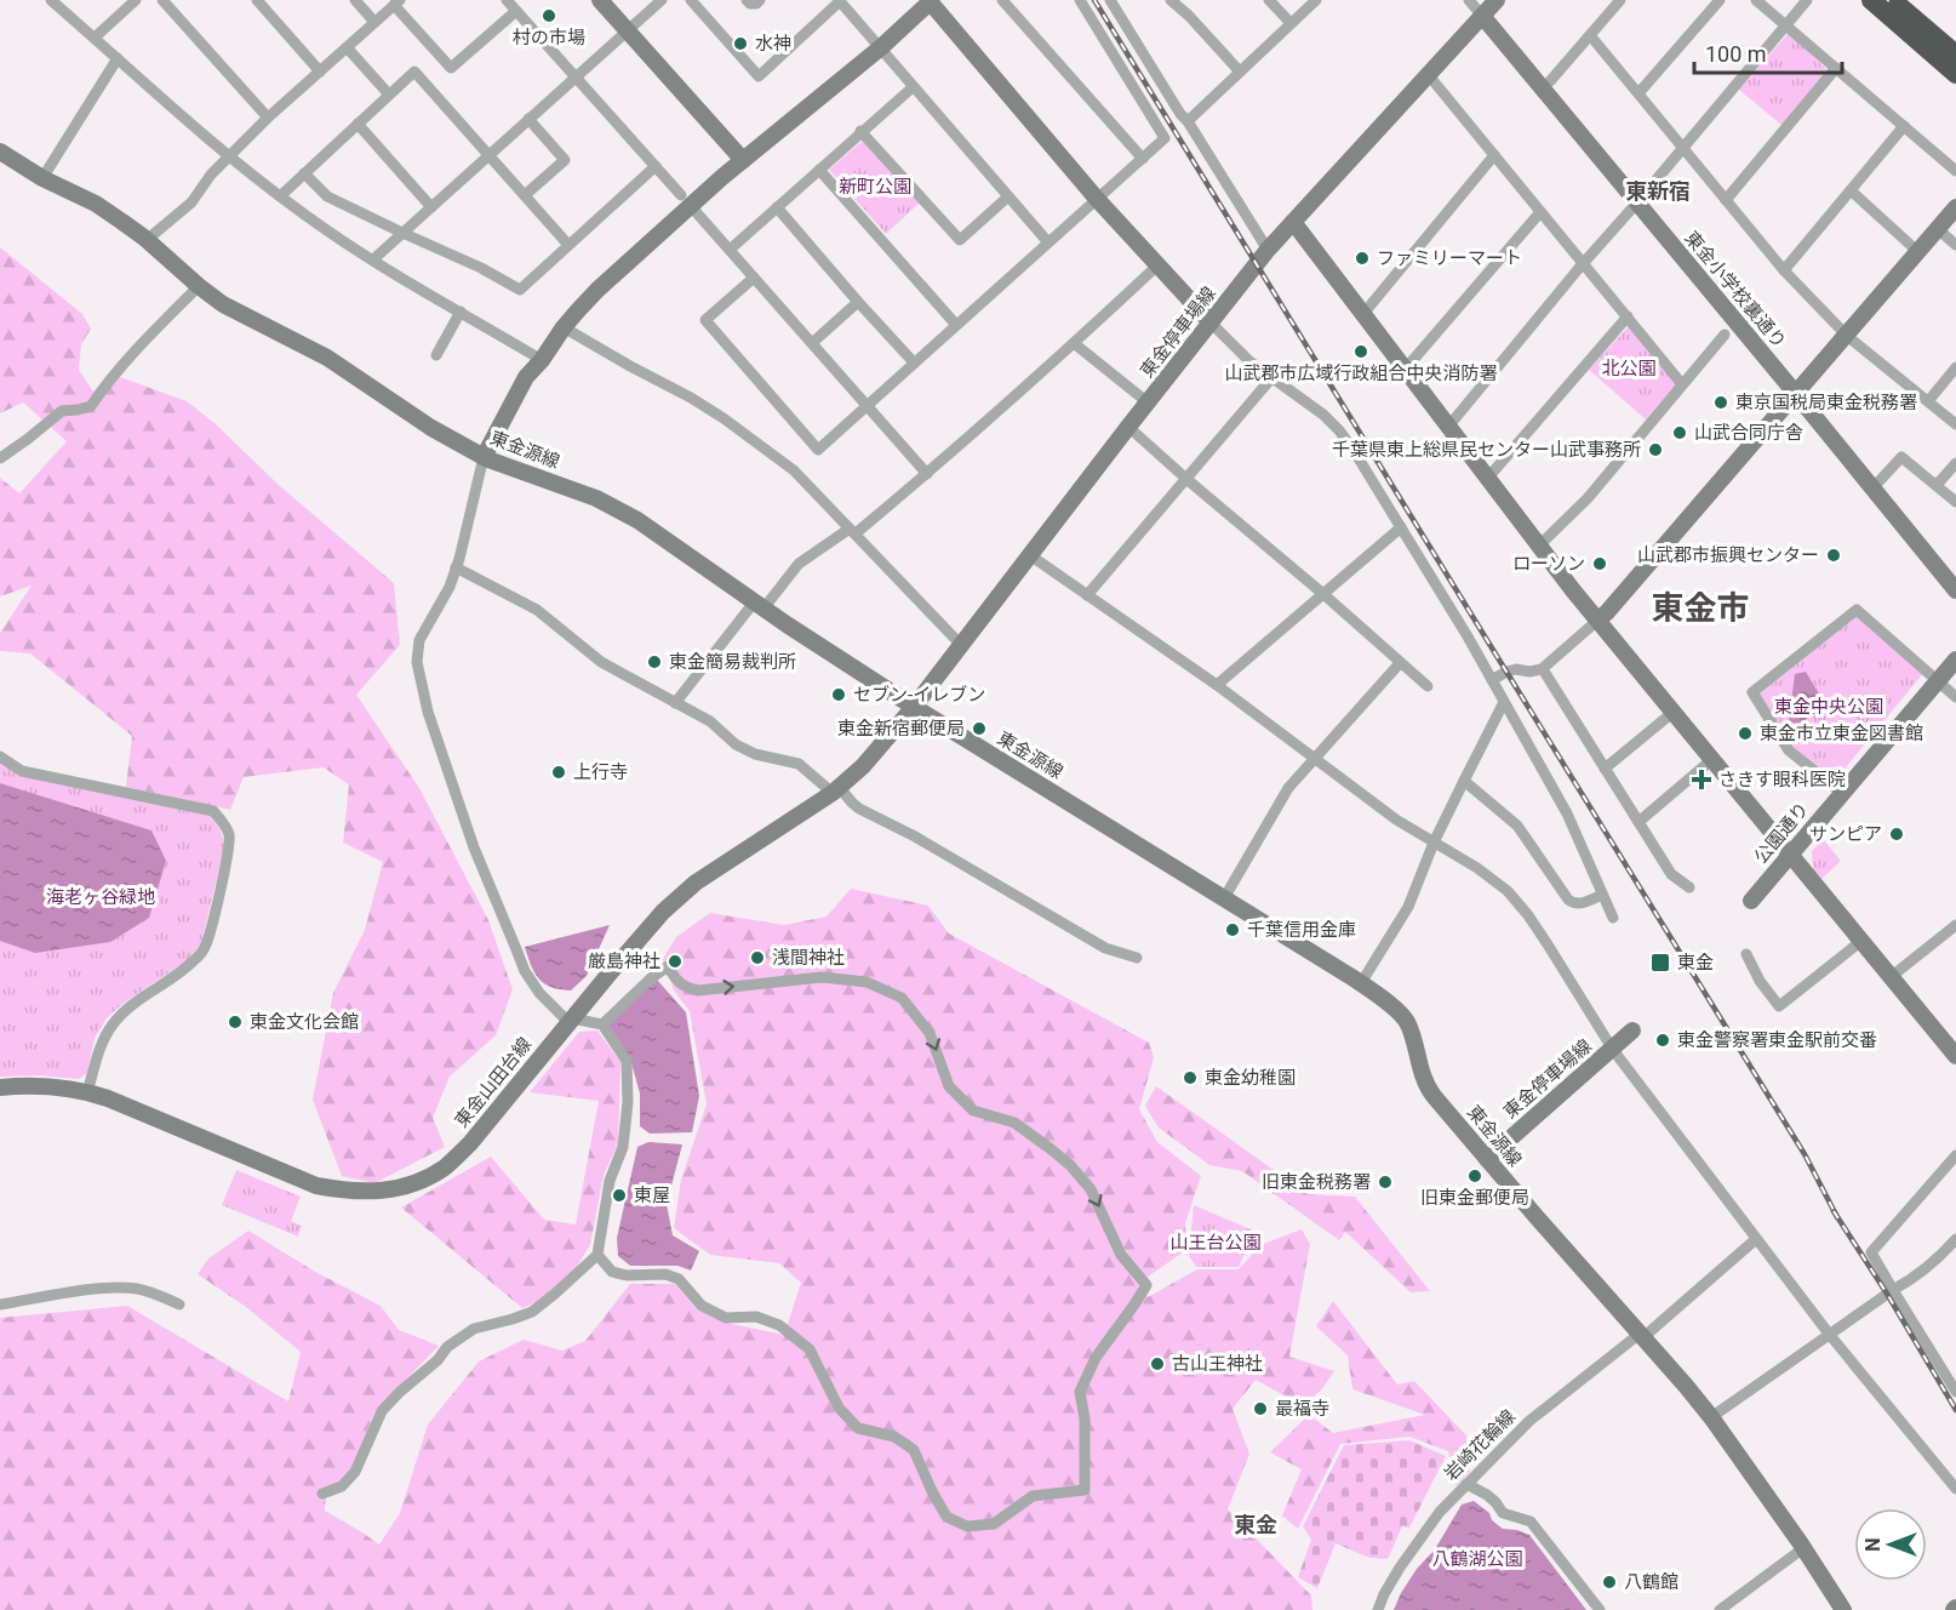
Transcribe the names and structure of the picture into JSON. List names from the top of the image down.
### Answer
{
  "streets": {
    "main road": [
      "東金小学校裏通り",
      "東金停車場線",
      "東金源線",
      "公園通り",
      "東金山田台線"
    ],
    "street": ["岩崎花輪線"]
  },
  "crossings": [
    ["東金小学校裏通り", "東金停車場線"],
    ["東金停車場線", "東金源線"],
    ["東金停車場線", "東金山田台線"],
    ["東金源線", "東金山田台線"],
    ["東金源線", "岩崎花輪線"]
  ],
  "districts": ["東新宿", "東金市", "東金"],
  "parks": [
    "新町公園",
    "北公園",
    "東金中央公園",
    "海老ヶ谷緑地",
    "山王台公園",
    "八鶴湖公園"
  ],
  "places": {
    "other": [
      "村の市場",
      "水神",
      "ファミリーマート",
      "山武郡市広域行政組合中央消防署",
      "東京国税局東金税務署",
      "山武合同庁舎",
      "千葉県東上総県民センター山武事務所",
      "山武郡市振興センター",
      "ローソン",
      "東金簡易裁判所",
      "セブン-イレブン",
      "東金新宿郵便局",
      "東金市立東金図書館",
      "上行寺",
      "サンピア",
      "千葉信用金庫",
      "浅間神社",
      "厳島神社",
      "東金文化会館",
      "東金警察署東金駅前交番",
      "東金幼稚園",
      "旧東金郵便局",
      "旧東金税務署",
      "東屋",
      "古山王神社",
      "最福寺",
      "八鶴館"
    ],
    "health": ["さきす眼科医院"],
    "transit": ["東金"]
  },
  "scale_bar": "100 m",
  "north": "left"
}
